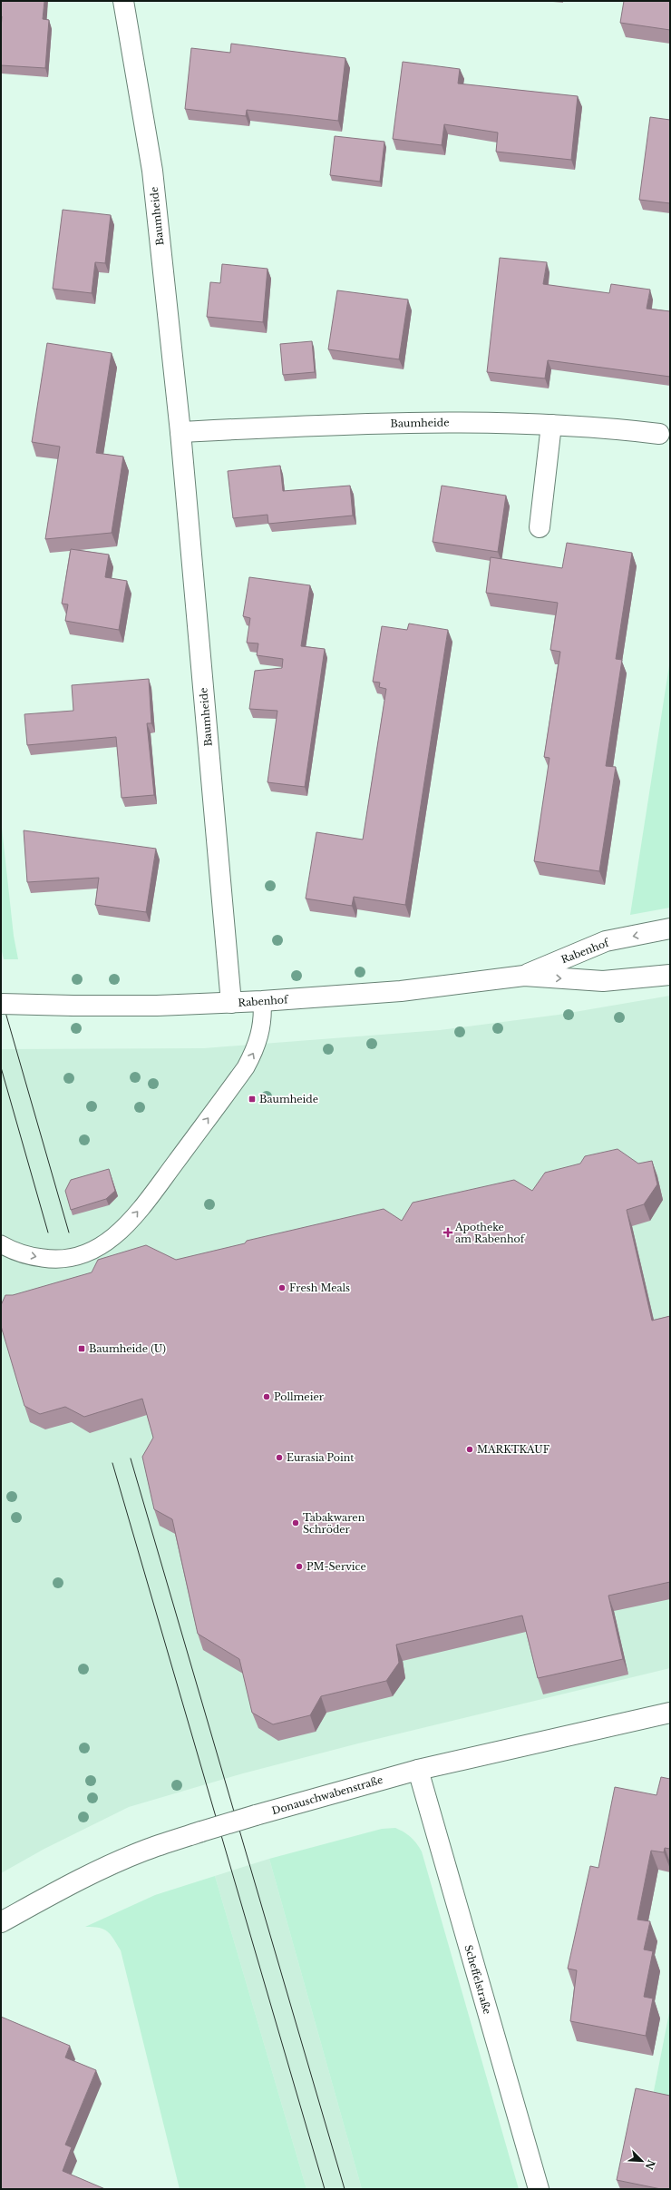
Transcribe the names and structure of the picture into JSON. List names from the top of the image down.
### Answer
{
  "streets": {
    "street": [
      "Baumheide",
      "Rabenhof",
      "Donauschwabenstraße",
      "Scheffelstraße"
    ]
  },
  "crossings": [
    ["Baumheide", "Rabenhof"],
    ["Donauschwabenstraße", "Scheffelstraße"]
  ],
  "places": {
    "transit": ["Baumheide", "Baumheide (U)"],
    "health": ["Apotheke am Rabenhof"],
    "other": [
      "Fresh Meals",
      "Pollmeier",
      "MARKTKAUF",
      "Eurasia Point",
      "Tabakwaren Schröder",
      "PM-Service"
    ]
  },
  "north": "bottom right"
}
